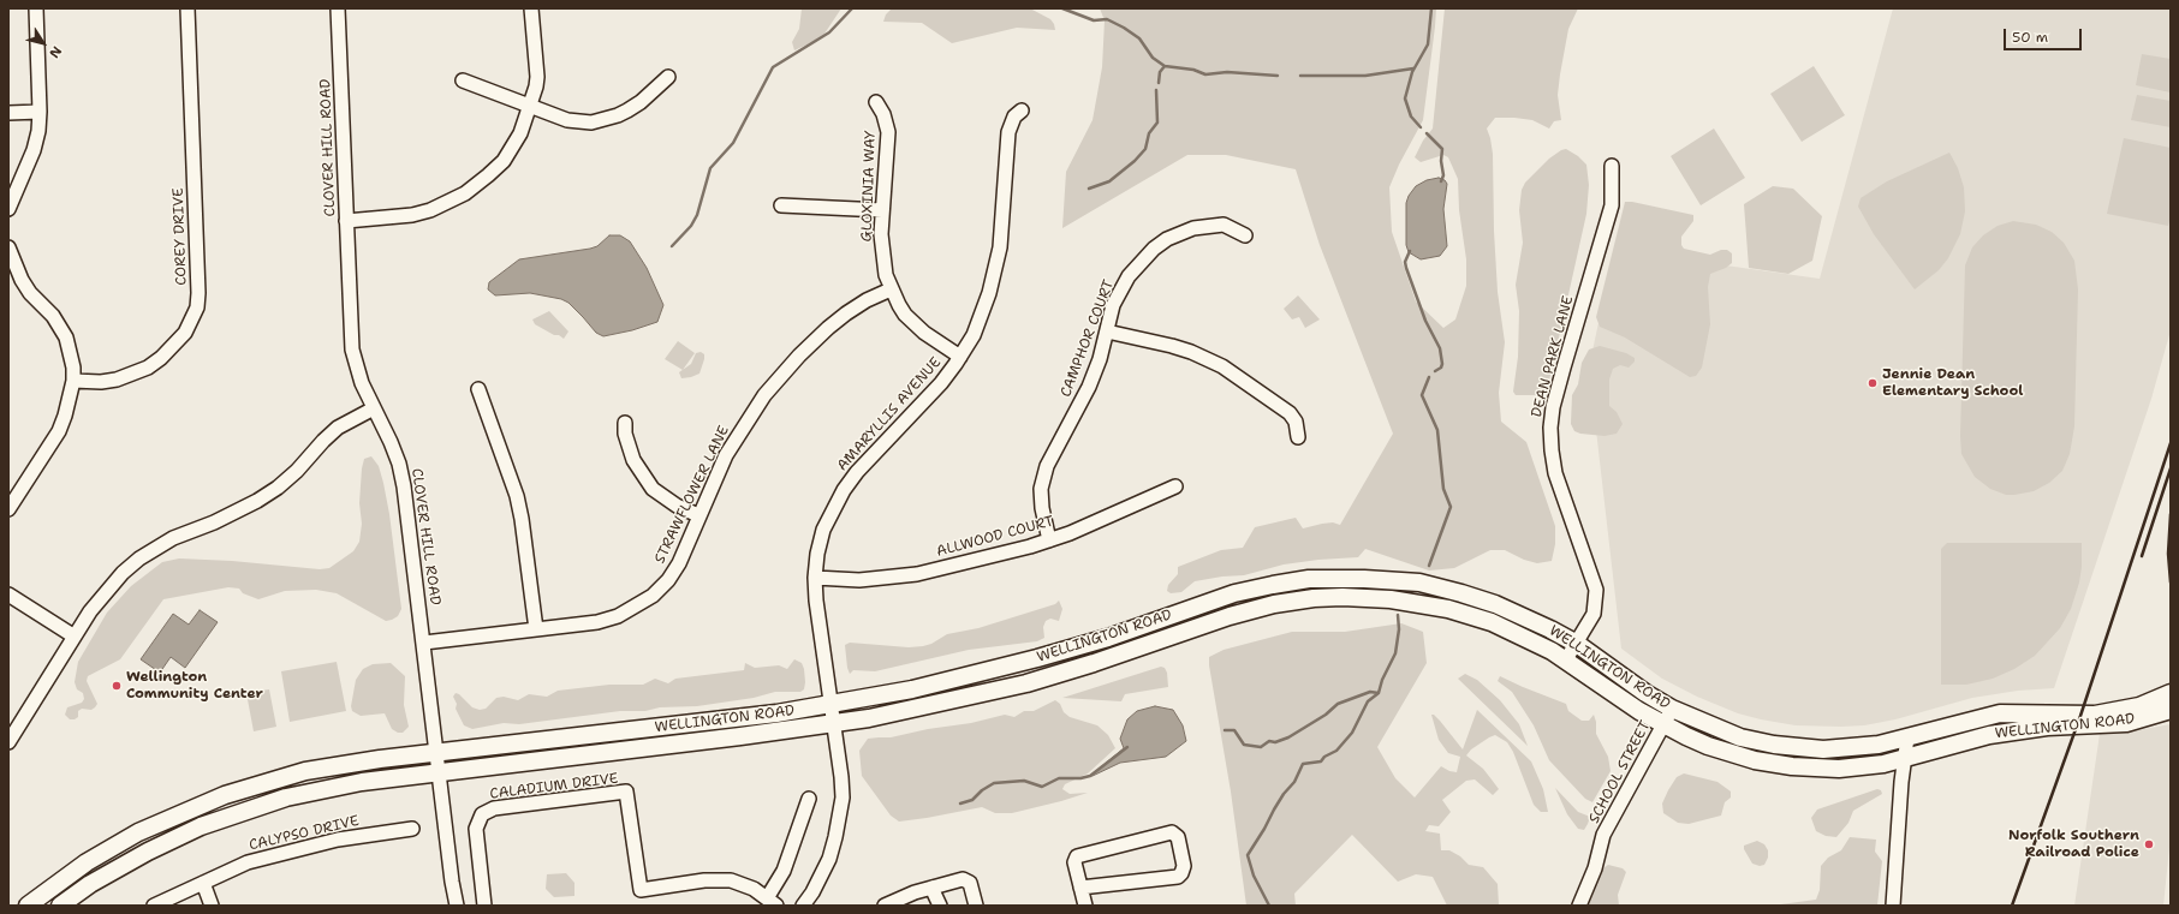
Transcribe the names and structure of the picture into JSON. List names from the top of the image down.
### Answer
{
  "streets": {
    "main road": ["WELLINGTON ROAD"],
    "street": [
      "CLOVER HILL ROAD",
      "GLOXINIA WAY",
      "COREY DRIVE",
      "CAMPHOR COURT",
      "DEAN PARK LANE",
      "AMARYLLIS AVENUE",
      "STRAWFLOWER LANE",
      "ALLWOOD COURT",
      "SCHOOL STREET",
      "CALADIUM DRIVE",
      "CALYPSO DRIVE"
    ]
  },
  "crossings": [
    ["CLOVER HILL ROAD", "STRAWFLOWER LANE"],
    ["CLOVER HILL ROAD", "WELLINGTON ROAD"],
    ["GLOXINIA WAY", "AMARYLLIS AVENUE"],
    ["GLOXINIA WAY", "STRAWFLOWER LANE"],
    ["CAMPHOR COURT", "ALLWOOD COURT"],
    ["DEAN PARK LANE", "WELLINGTON ROAD"],
    ["AMARYLLIS AVENUE", "ALLWOOD COURT"],
    ["AMARYLLIS AVENUE", "WELLINGTON ROAD"],
    ["WELLINGTON ROAD", "SCHOOL STREET"]
  ],
  "places": ["Jennie Dean Elementary School", "Wellington Community Center", "Norfolk Southern Railroad Police"],
  "scale_bar": "50 m",
  "north": "bottom right"
}
